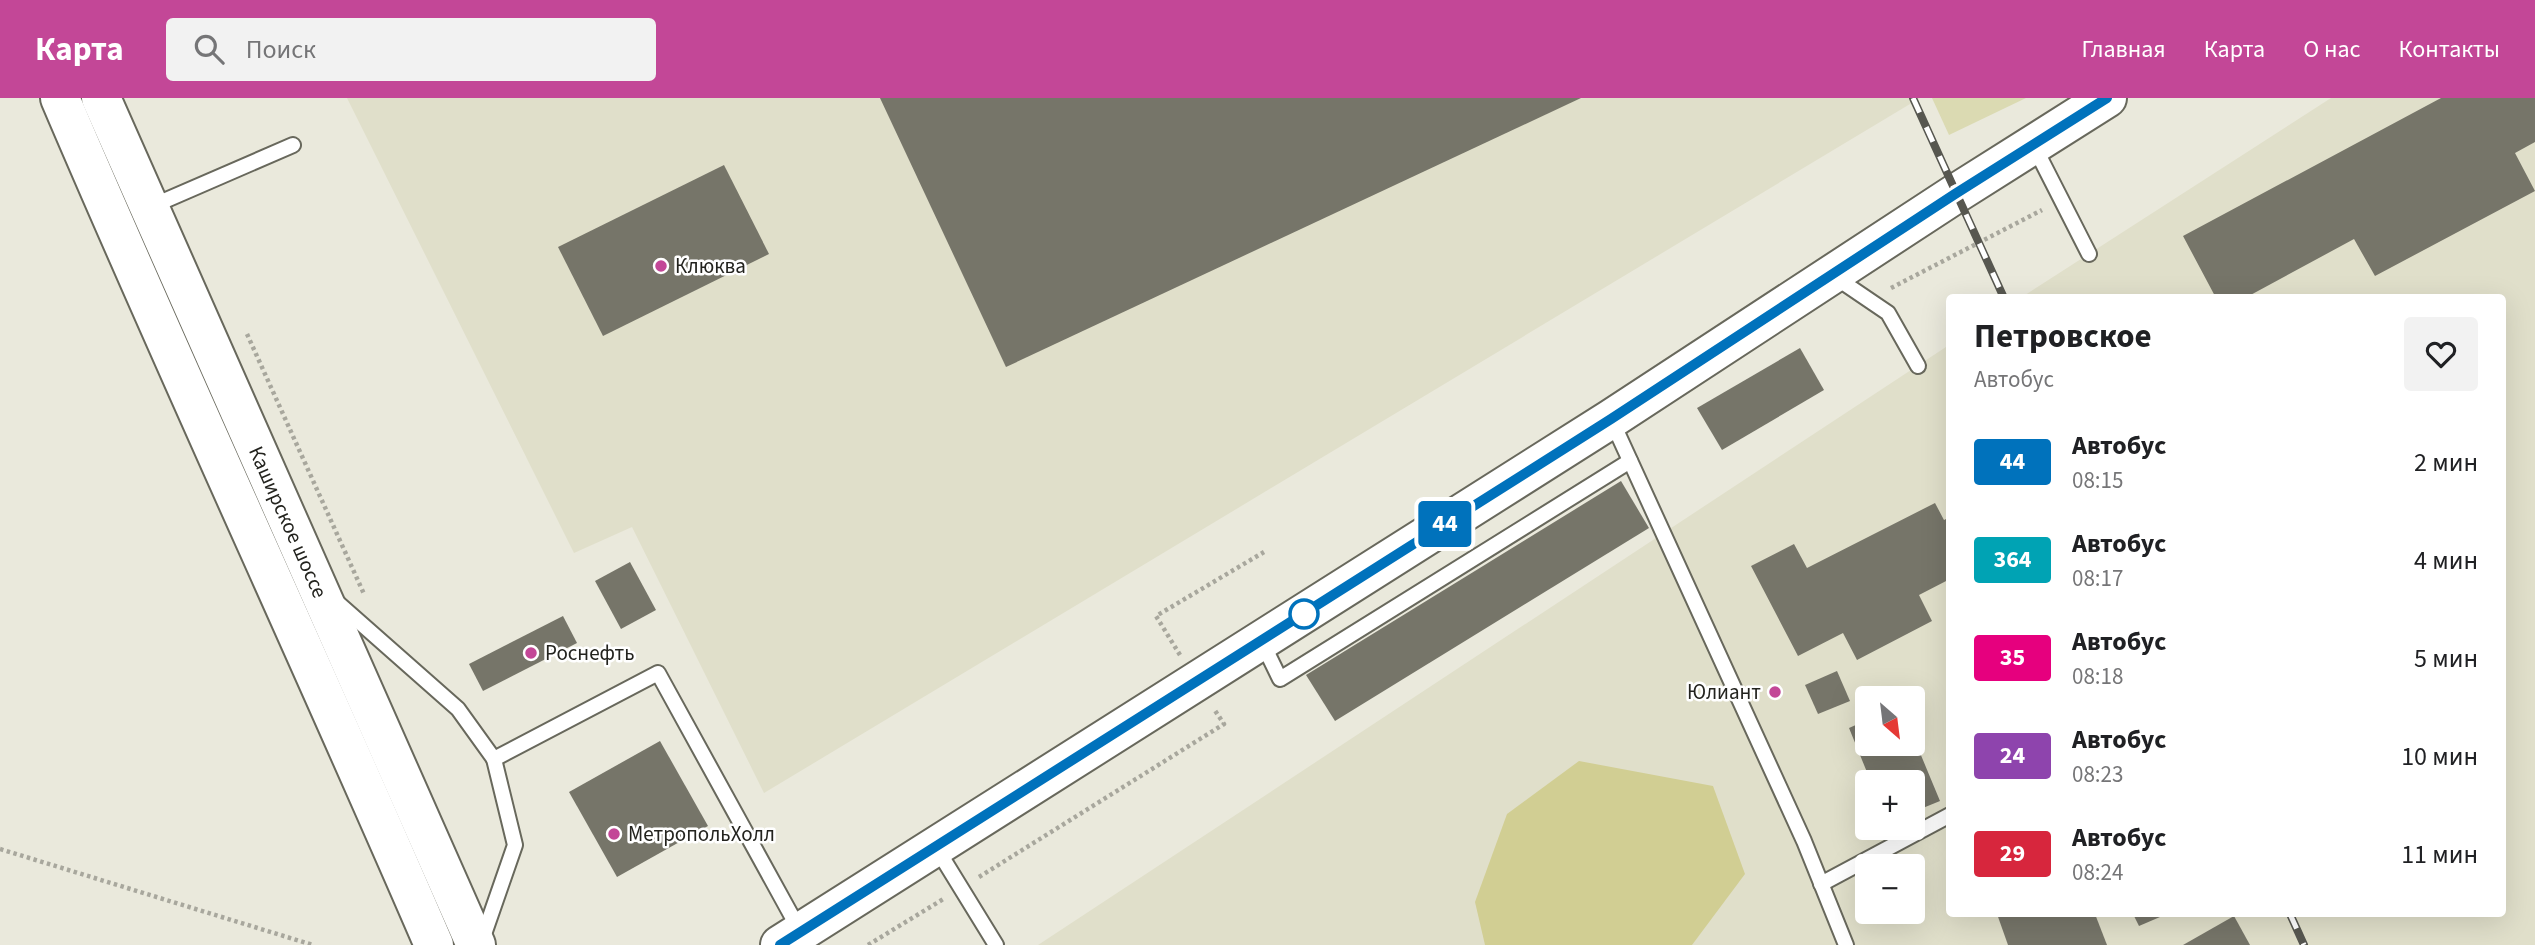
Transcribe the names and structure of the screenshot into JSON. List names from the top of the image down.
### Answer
{
  "streets": {
    "main road": ["Каширское шоссе"]
  },
  "places": [
    "Клюква",
    "Роснефть",
    "Юлиант",
    "МетропольХолл"
  ],
  "lines": ["bus line 44"],
  "north": "bottom right",
  "page": {
    "header": "Карта",
    "search": "Поиск",
    "nav": [
      "Главная",
      "Карта",
      "О нас",
      "Контакты"
    ],
    "on_map": "44",
    "heading": ["Петровское", "Автобус"],
    "list": [
      {
        "mark": "44",
        "name": "Автобус",
        "note": "08:15",
        "value": "2 мин"
      },
      {
        "mark": "364",
        "name": "Автобус",
        "note": "08:17",
        "value": "4 мин"
      },
      {
        "mark": "35",
        "name": "Автобус",
        "note": "08:18",
        "value": "5 мин"
      },
      {
        "mark": "24",
        "name": "Автобус",
        "note": "08:23",
        "value": "10 мин"
      },
      {
        "mark": "29",
        "name": "Автобус",
        "note": "08:24",
        "value": "11 мин"
      }
    ],
    "map_buttons": ["+", "−"]
  }
}
